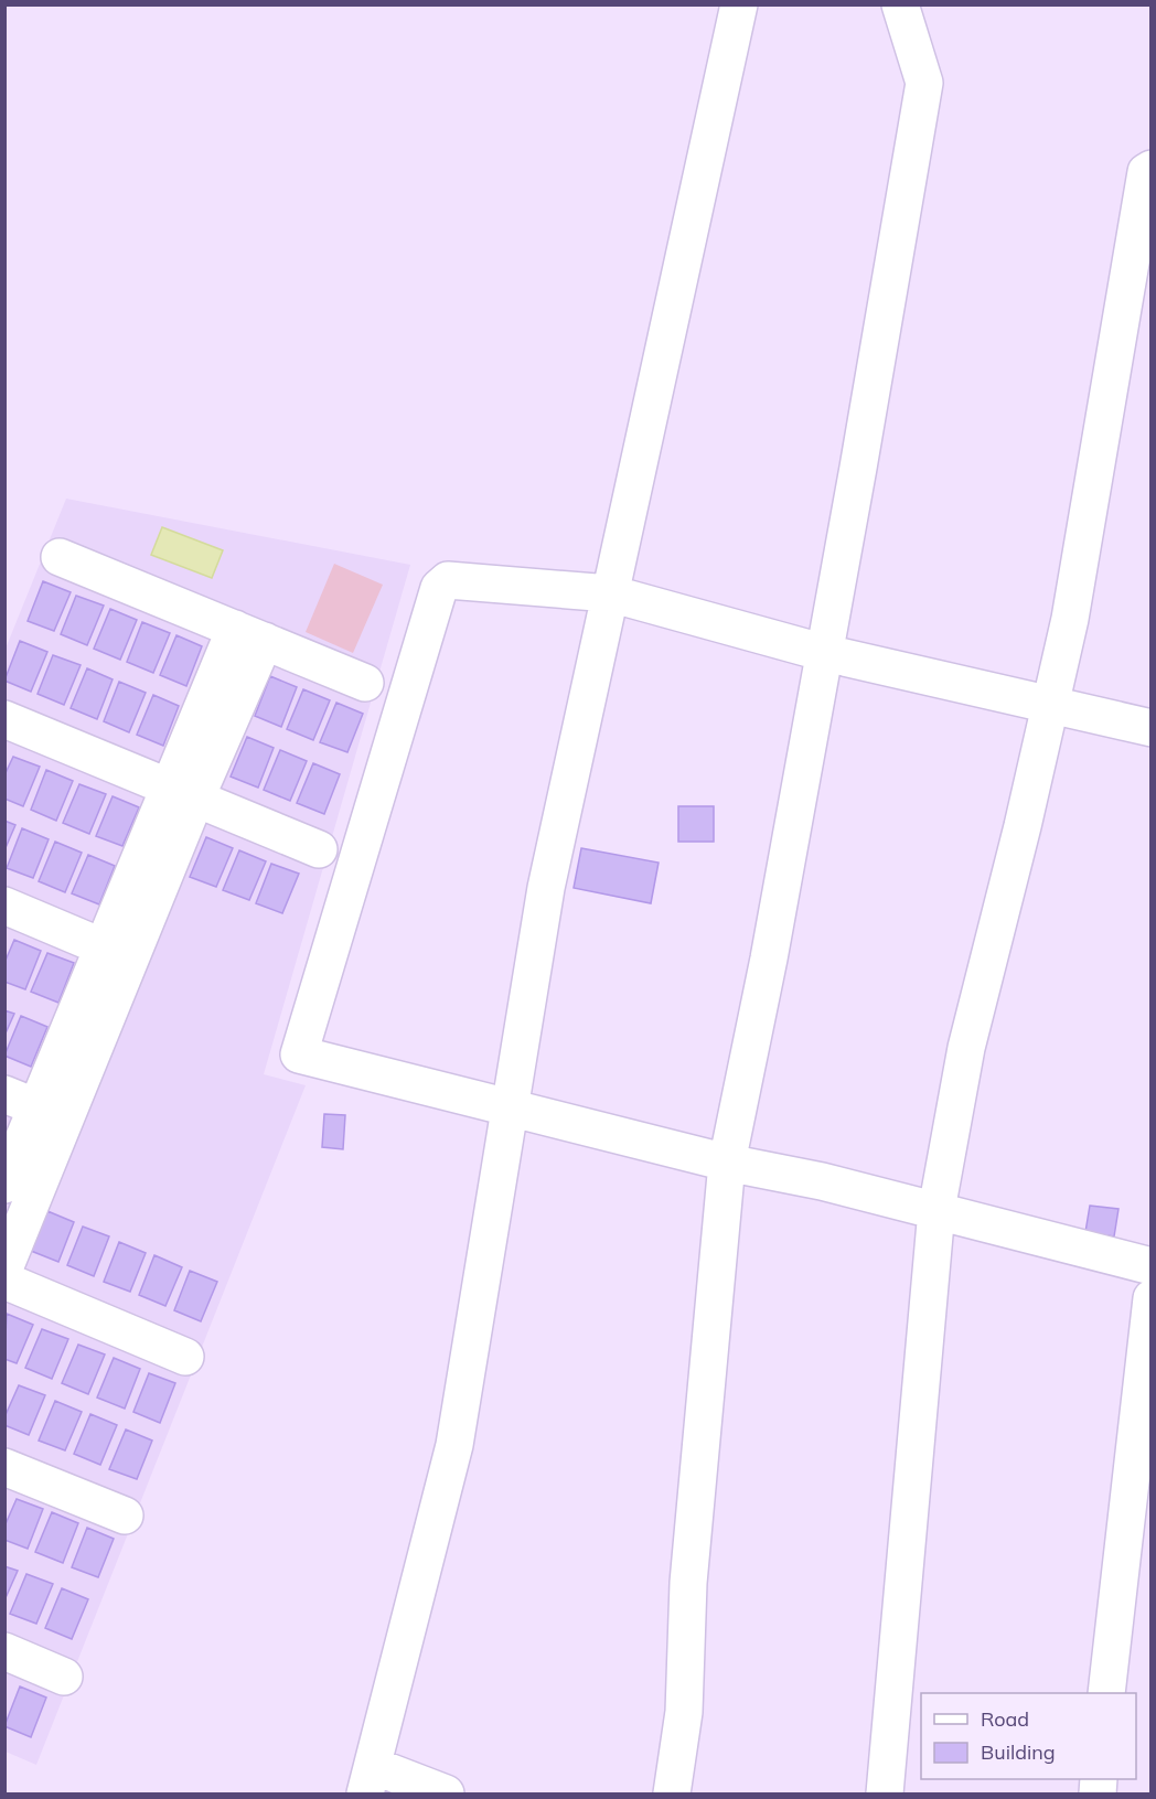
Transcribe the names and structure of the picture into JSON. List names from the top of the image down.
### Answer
{
  "legend": ["Road", "Building"]
}
